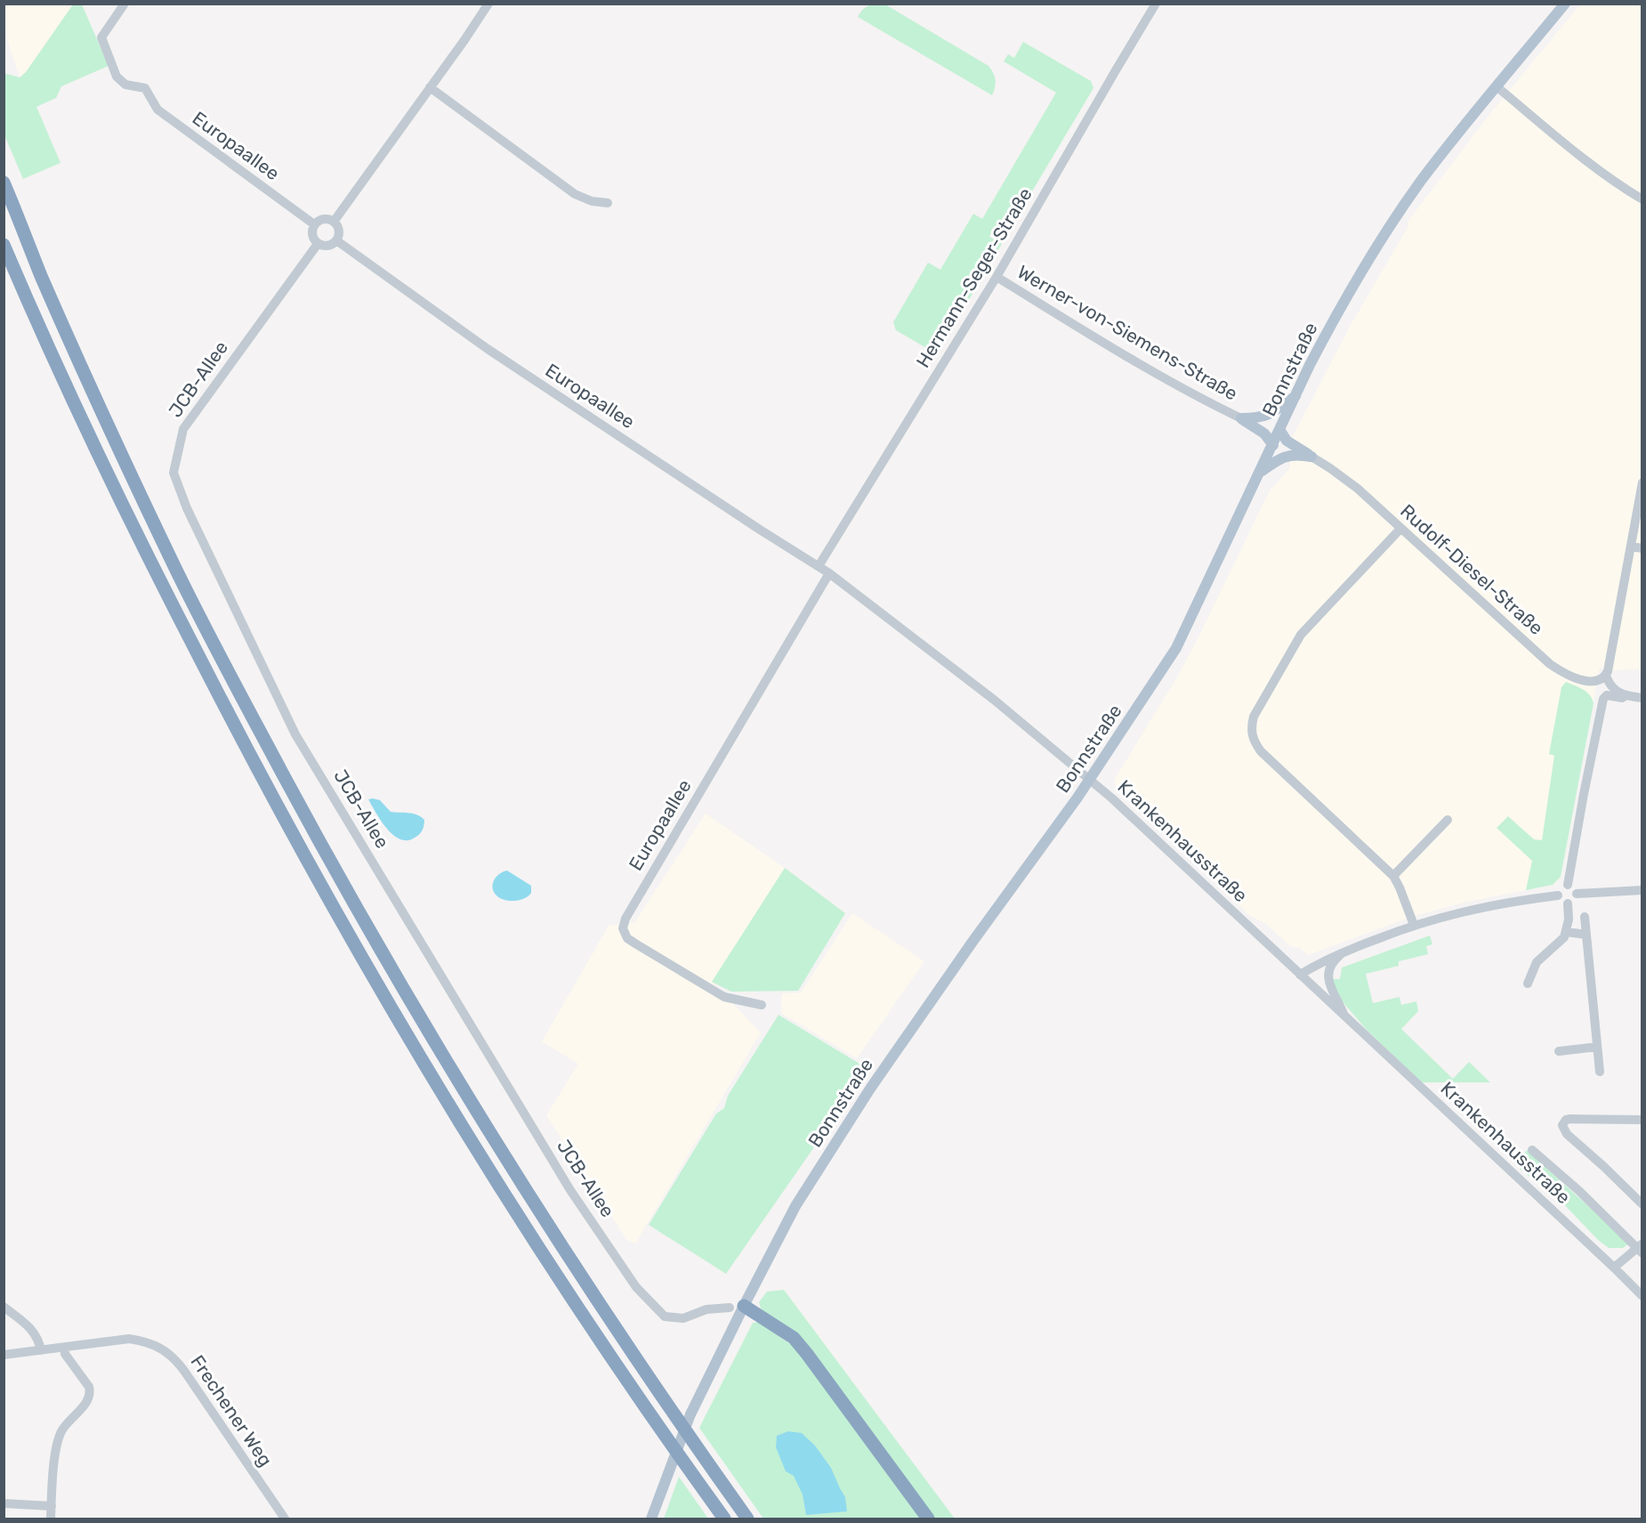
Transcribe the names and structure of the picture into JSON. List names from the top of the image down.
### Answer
{
  "streets": {
    "main road": ["Bonnstraße"],
    "street": [
      "Europaallee",
      "Hermann-Seger-Straße",
      "Werner-von-Siemens-Straße",
      "JCB-Allee",
      "Rudolf-Diesel-Straße",
      "Krankenhausstraße",
      "Frechener Weg"
    ]
  },
  "crossings": [
    ["Europaallee", "Hermann-Seger-Straße"],
    ["Europaallee", "Bonnstraße"],
    ["Europaallee", "JCB-Allee"],
    ["Europaallee", "Krankenhausstraße"],
    ["Hermann-Seger-Straße", "Werner-von-Siemens-Straße"],
    ["Bonnstraße", "Krankenhausstraße"]
  ]
}
